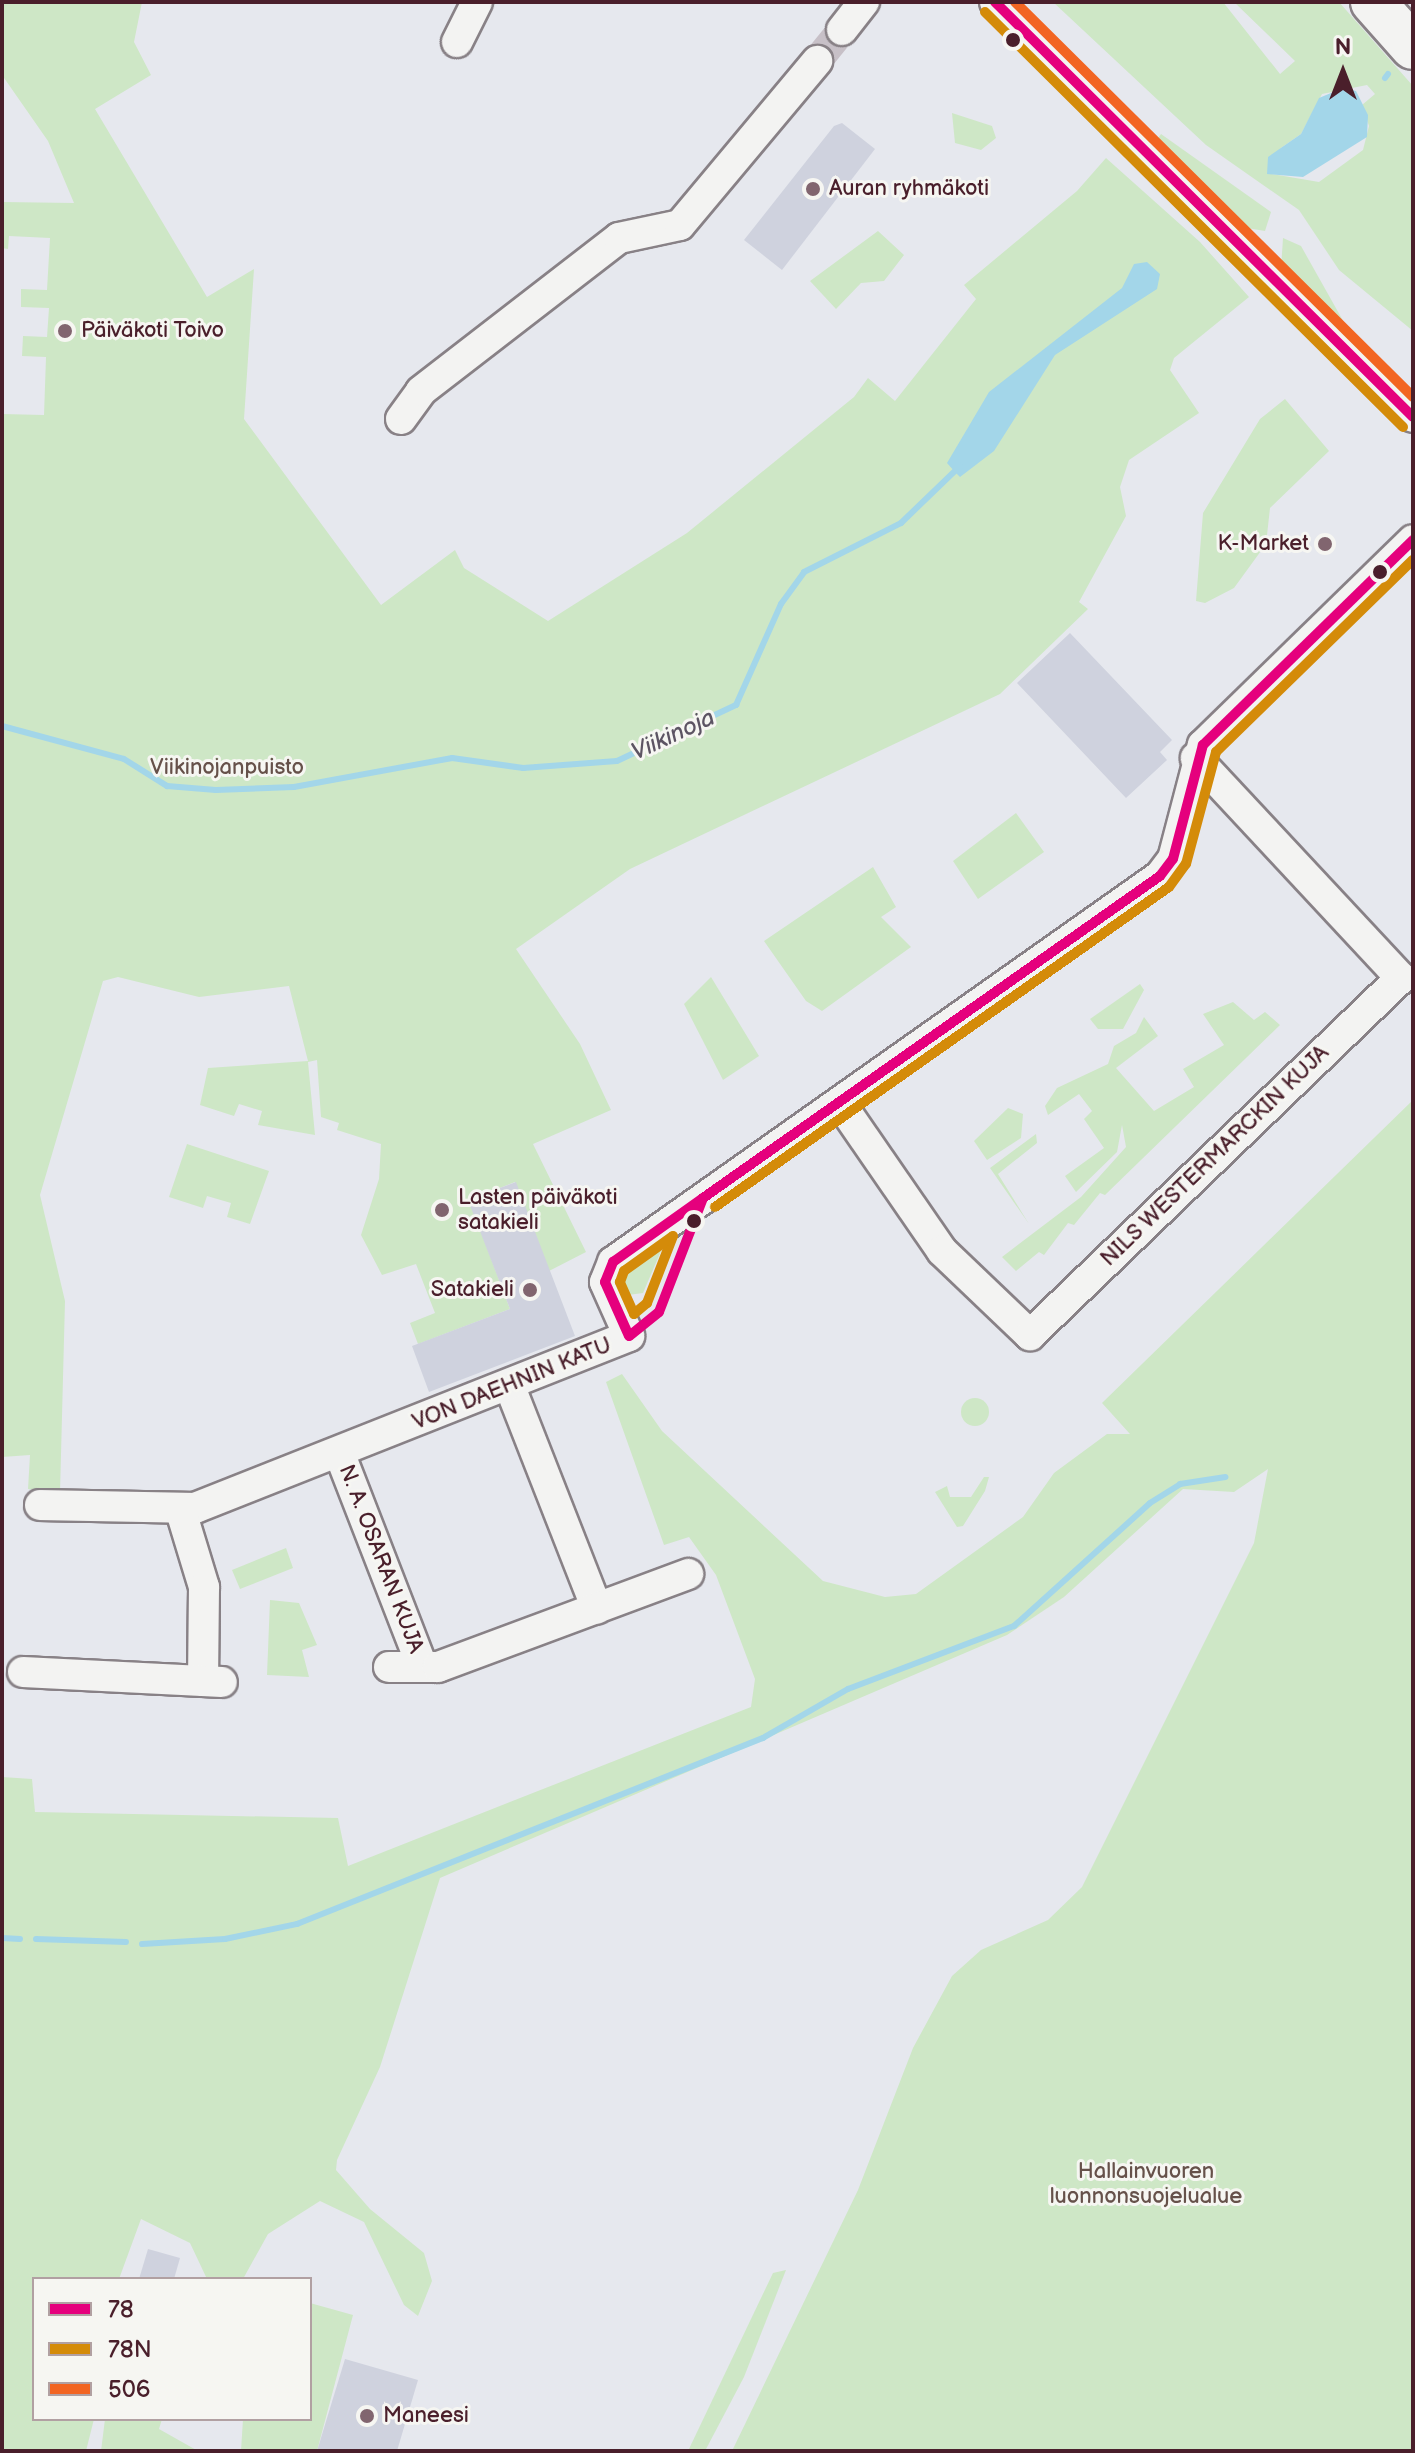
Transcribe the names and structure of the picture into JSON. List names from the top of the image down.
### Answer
{
  "streets": {
    "street": ["NILS WESTERMARCKIN KUJA", "VON DAEHNIN KATU", "N. A. OSARAN KUJA"]
  },
  "crossings": [
    ["NILS WESTERMARCKIN KUJA", "VON DAEHNIN KATU"],
    ["VON DAEHNIN KATU", "N. A. OSARAN KUJA"]
  ],
  "water": ["Viikinoja"],
  "parks": ["Viikinojanpuisto", "Hallainvuoren luonnonsuojelualue"],
  "places": [
    "Auran ryhmäkoti",
    "Päiväkoti Toivo",
    "K-Market",
    "Lasten päiväkoti satakieli",
    "Satakieli",
    "Maneesi"
  ],
  "lines": ["transit line 78", "transit line 506", "transit line 78N"],
  "legend": ["78", "78N", "506"],
  "north": "top"
}
